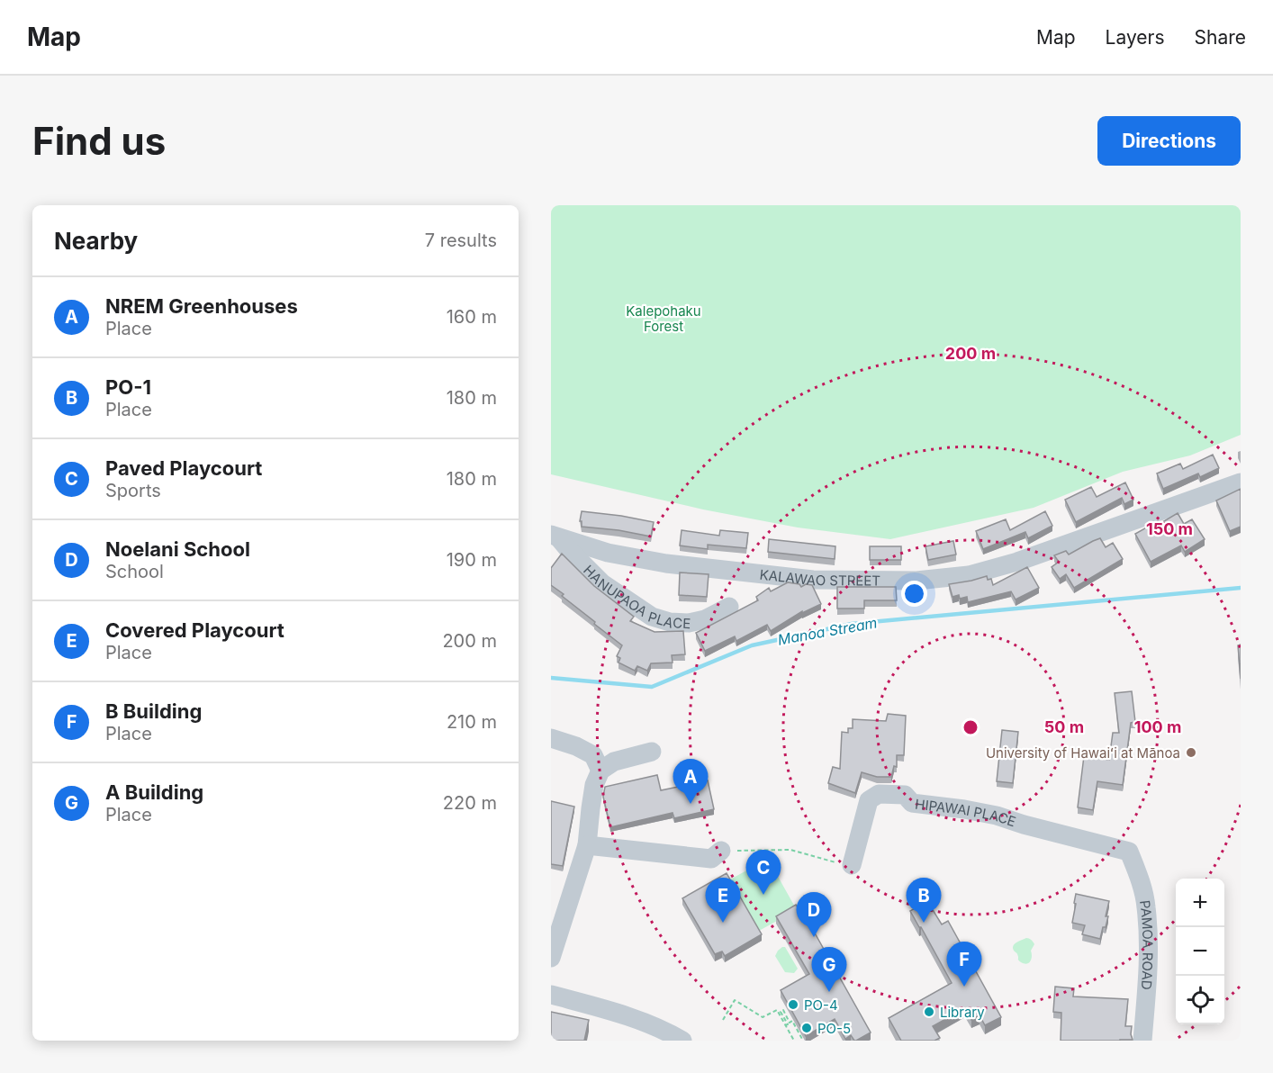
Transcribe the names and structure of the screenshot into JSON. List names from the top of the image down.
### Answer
{
  "streets": {
    "street": [
      "KALAWAO STREET",
      "HANUPAOA PLACE",
      "HIPAWAI PLACE",
      "PAMOA ROAD"
    ]
  },
  "crossings": [
    ["KALAWAO STREET", "HANUPAOA PLACE"],
    ["HIPAWAI PLACE", "PAMOA ROAD"]
  ],
  "water": ["Manoa Stream"],
  "parks": ["Kalepohaku Forest"],
  "places": [
    "University of Hawaiʻi at Mānoa",
    "PO-4",
    "Library",
    "PO-5"
  ],
  "page": {
    "header": "Map",
    "nav": ["Map", "Layers", "Share"],
    "buttons": "Directions",
    "title": "Find us",
    "heading": ["Nearby", "7 results"],
    "list": [
      {
        "mark": "A",
        "name": "NREM Greenhouses",
        "note": "Place",
        "value": "160 m"
      },
      {
        "mark": "B",
        "name": "PO-1",
        "note": "Place",
        "value": "180 m"
      },
      {
        "mark": "C",
        "name": "Paved Playcourt",
        "note": "Sports",
        "value": "180 m"
      },
      {
        "mark": "D",
        "name": "Noelani School",
        "note": "School",
        "value": "190 m"
      },
      {
        "mark": "E",
        "name": "Covered Playcourt",
        "note": "Place",
        "value": "200 m"
      },
      {
        "mark": "F",
        "name": "B Building",
        "note": "Place",
        "value": "210 m"
      },
      {
        "mark": "G",
        "name": "A Building",
        "note": "Place",
        "value": "220 m"
      }
    ],
    "pins": [
      "A",
      "C",
      "B",
      "E",
      "D",
      "F",
      "G"
    ],
    "map_buttons": ["+", "−"]
  },
  "rings": [
    "200 m",
    "150 m",
    "50 m",
    "100 m"
  ]
}
